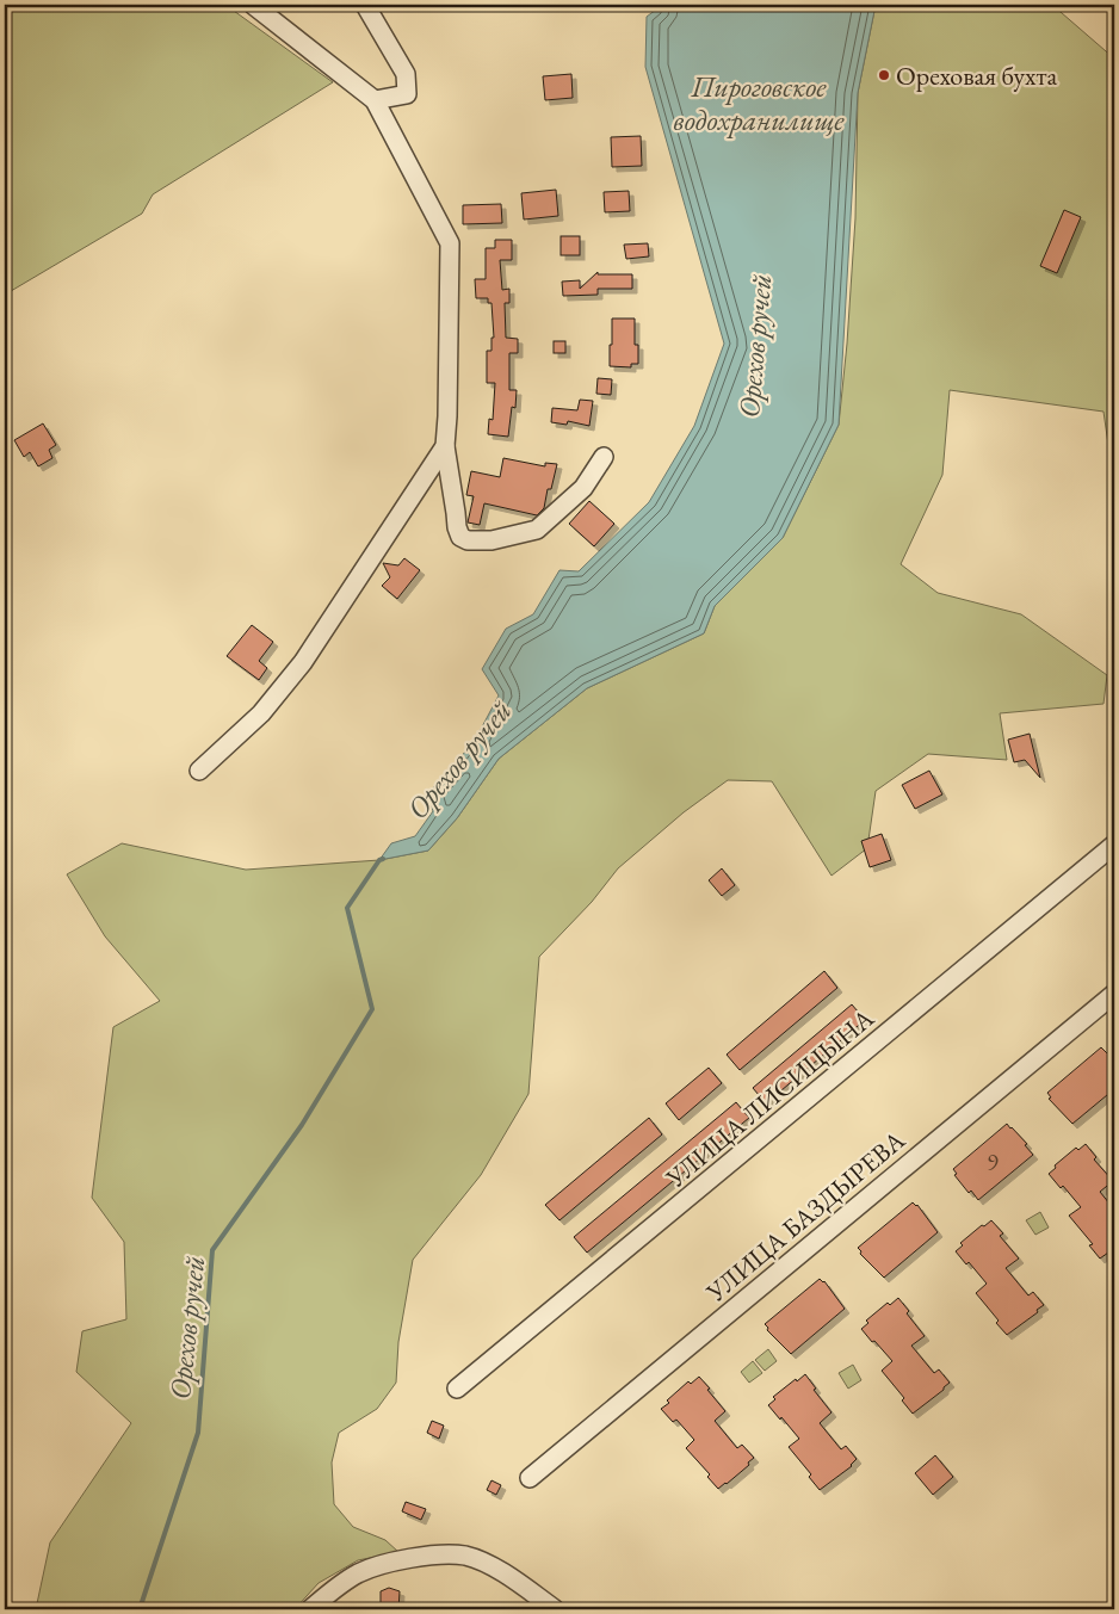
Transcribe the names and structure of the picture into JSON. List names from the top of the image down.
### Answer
{
  "streets": {
    "street": ["УЛИЦА ЛИСИЦЫНА", "УЛИЦА БАЗДЫРЕВА"]
  },
  "water": ["Пироговское водохранилище", "Орехов ручей"],
  "places": ["Ореховая бухта"],
  "house_numbers": ["9"]
}
